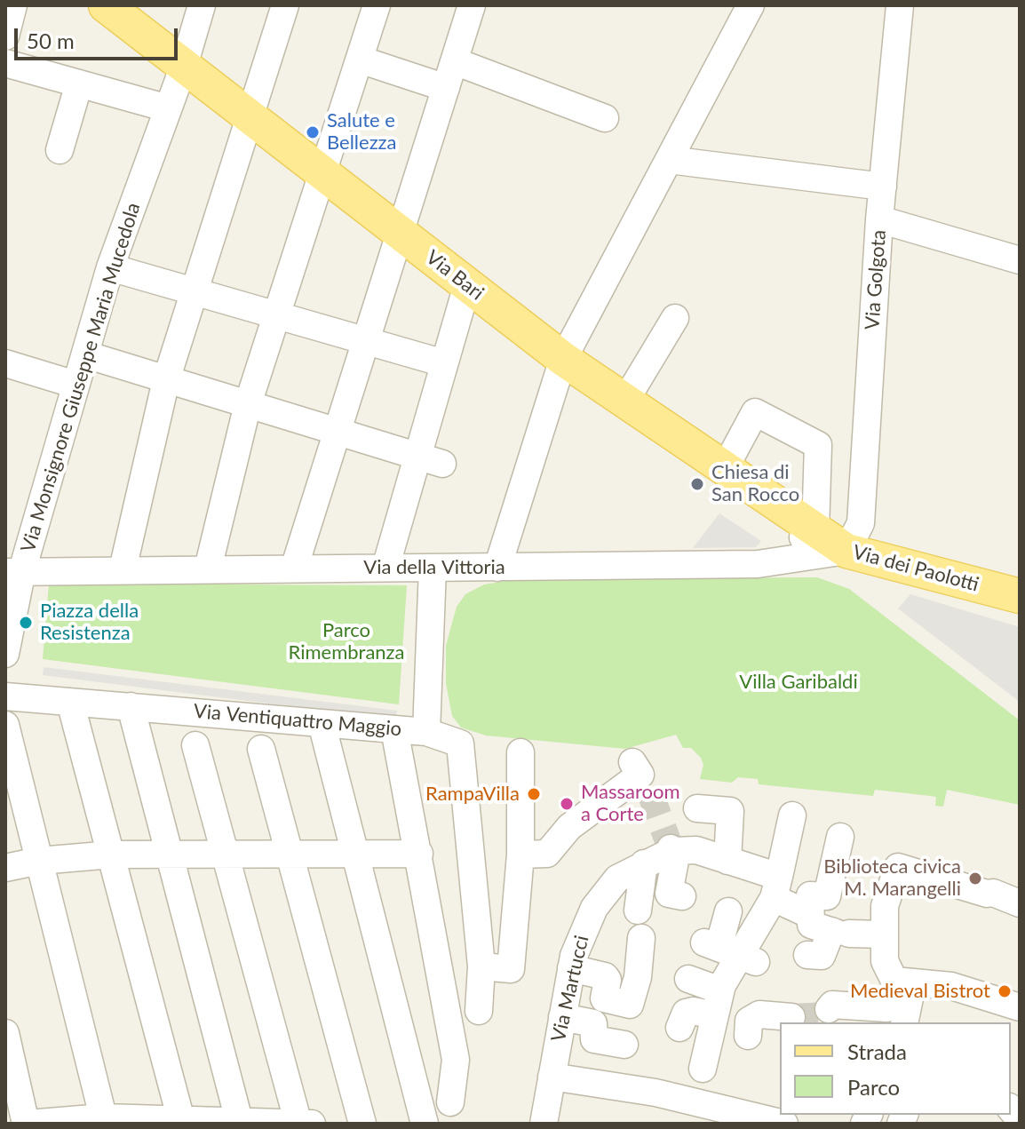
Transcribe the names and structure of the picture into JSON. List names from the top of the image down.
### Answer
{
  "streets": {
    "main road": ["Via Bari", "Via dei Paolotti"],
    "street": [
      "Via Golgota",
      "Via Monsignore Giuseppe Maria Mucedola",
      "Via della Vittoria",
      "Via Ventiquattro Maggio",
      "Via Martucci"
    ]
  },
  "crossings": [
    ["Via Bari", "Via Monsignore Giuseppe Maria Mucedola"],
    ["Via Bari", "Via dei Paolotti"],
    ["Via Golgota", "Via della Vittoria"],
    ["Via Golgota", "Via dei Paolotti"],
    ["Via Monsignore Giuseppe Maria Mucedola", "Via della Vittoria"],
    ["Via della Vittoria", "Via dei Paolotti"],
    ["Via della Vittoria", "Via Ventiquattro Maggio"]
  ],
  "parks": ["Parco Rimembranza", "Villa Garibaldi"],
  "places": [
    "Salute e Bellezza",
    "Chiesa di San Rocco",
    "Piazza della Resistenza",
    "RampaVilla",
    "Massaroom a Corte",
    "Biblioteca civica M. Marangelli",
    "Medieval Bistrot"
  ],
  "legend": ["Strada", "Parco"],
  "scale_bar": "50 m"
}
